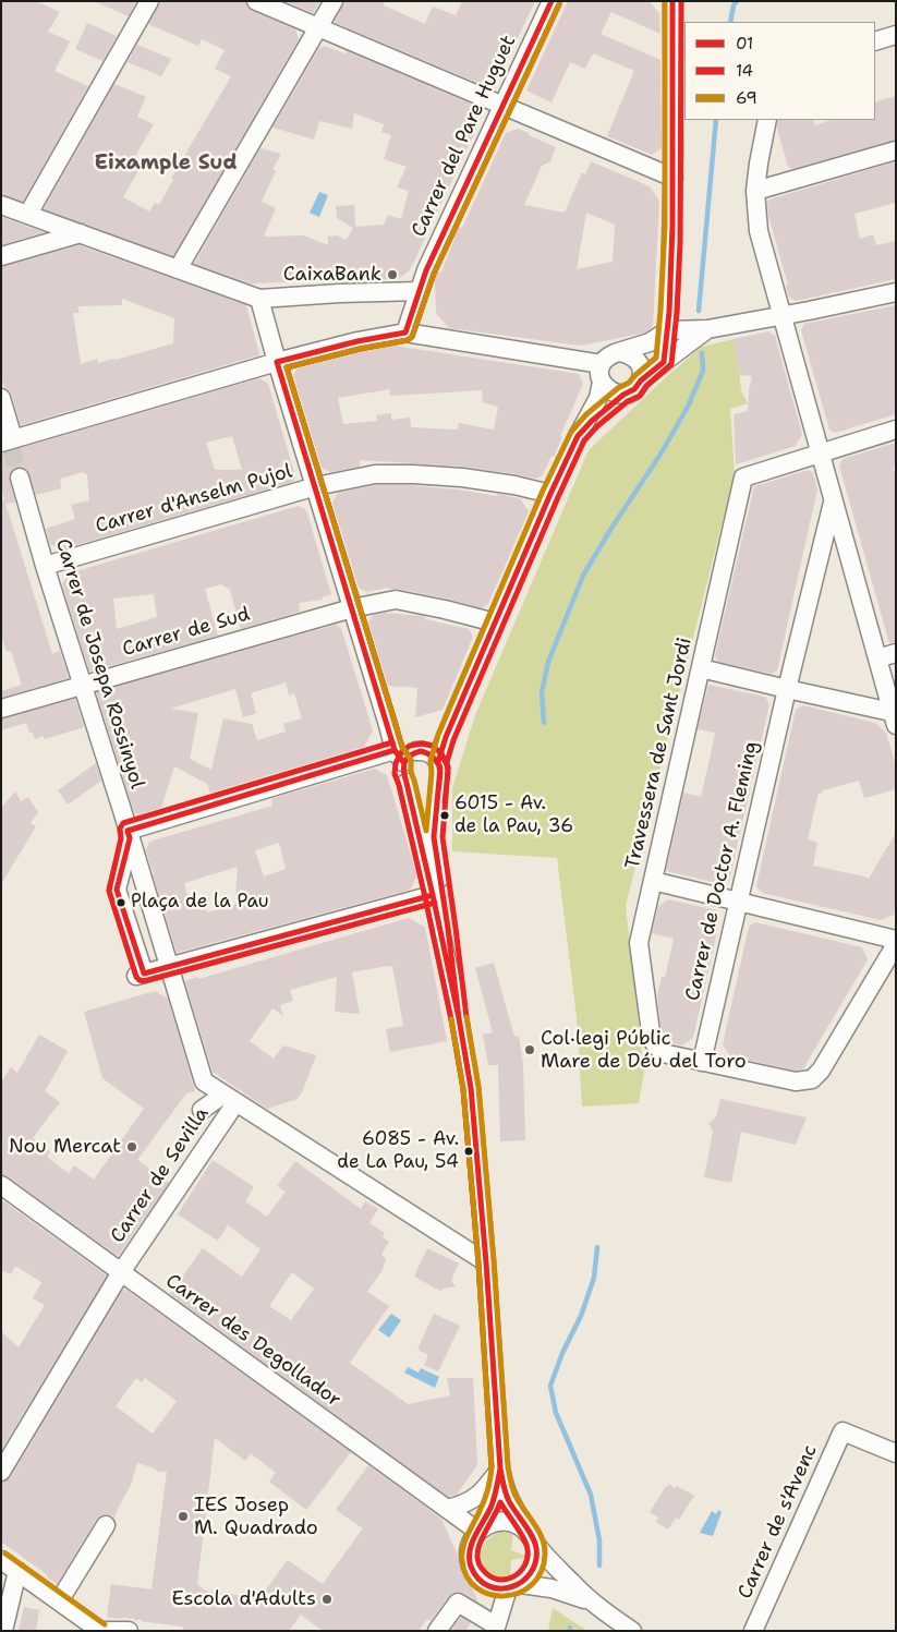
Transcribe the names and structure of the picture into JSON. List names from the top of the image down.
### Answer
{
  "streets": {
    "street": [
      "Carrer del Pare Huguet",
      "Carrer d'Anselm Pujol",
      "Carrer de Sud",
      "Carrer de Josepa Rossinyol",
      "Travessera de Sant Jordi",
      "Carrer de Doctor A. Fleming",
      "Carrer de Sevilla",
      "Carrer des Degollador",
      "Carrer de s'Avenc"
    ]
  },
  "crossings": [
    ["Carrer d'Anselm Pujol", "Carrer de Josepa Rossinyol"],
    ["Carrer de Sud", "Carrer de Josepa Rossinyol"],
    ["Carrer de Josepa Rossinyol", "Carrer de Sevilla"],
    ["Travessera de Sant Jordi", "Carrer de Doctor A. Fleming"],
    ["Carrer de Sevilla", "Carrer des Degollador"]
  ],
  "districts": ["Eixample Sud"],
  "places": [
    "CaixaBank",
    "6015 - Av. de la Pau, 36",
    "Plaça de la Pau",
    "Col·legi Públic Mare de Déu del Toro",
    "Nou Mercat",
    "6085 - Av. de La Pau, 54",
    "IES Josep M. Quadrado",
    "Escola d'Adults"
  ],
  "lines": ["transit line 01", "transit line 14", "transit line 69"],
  "legend": ["01", "14", "69"]
}
